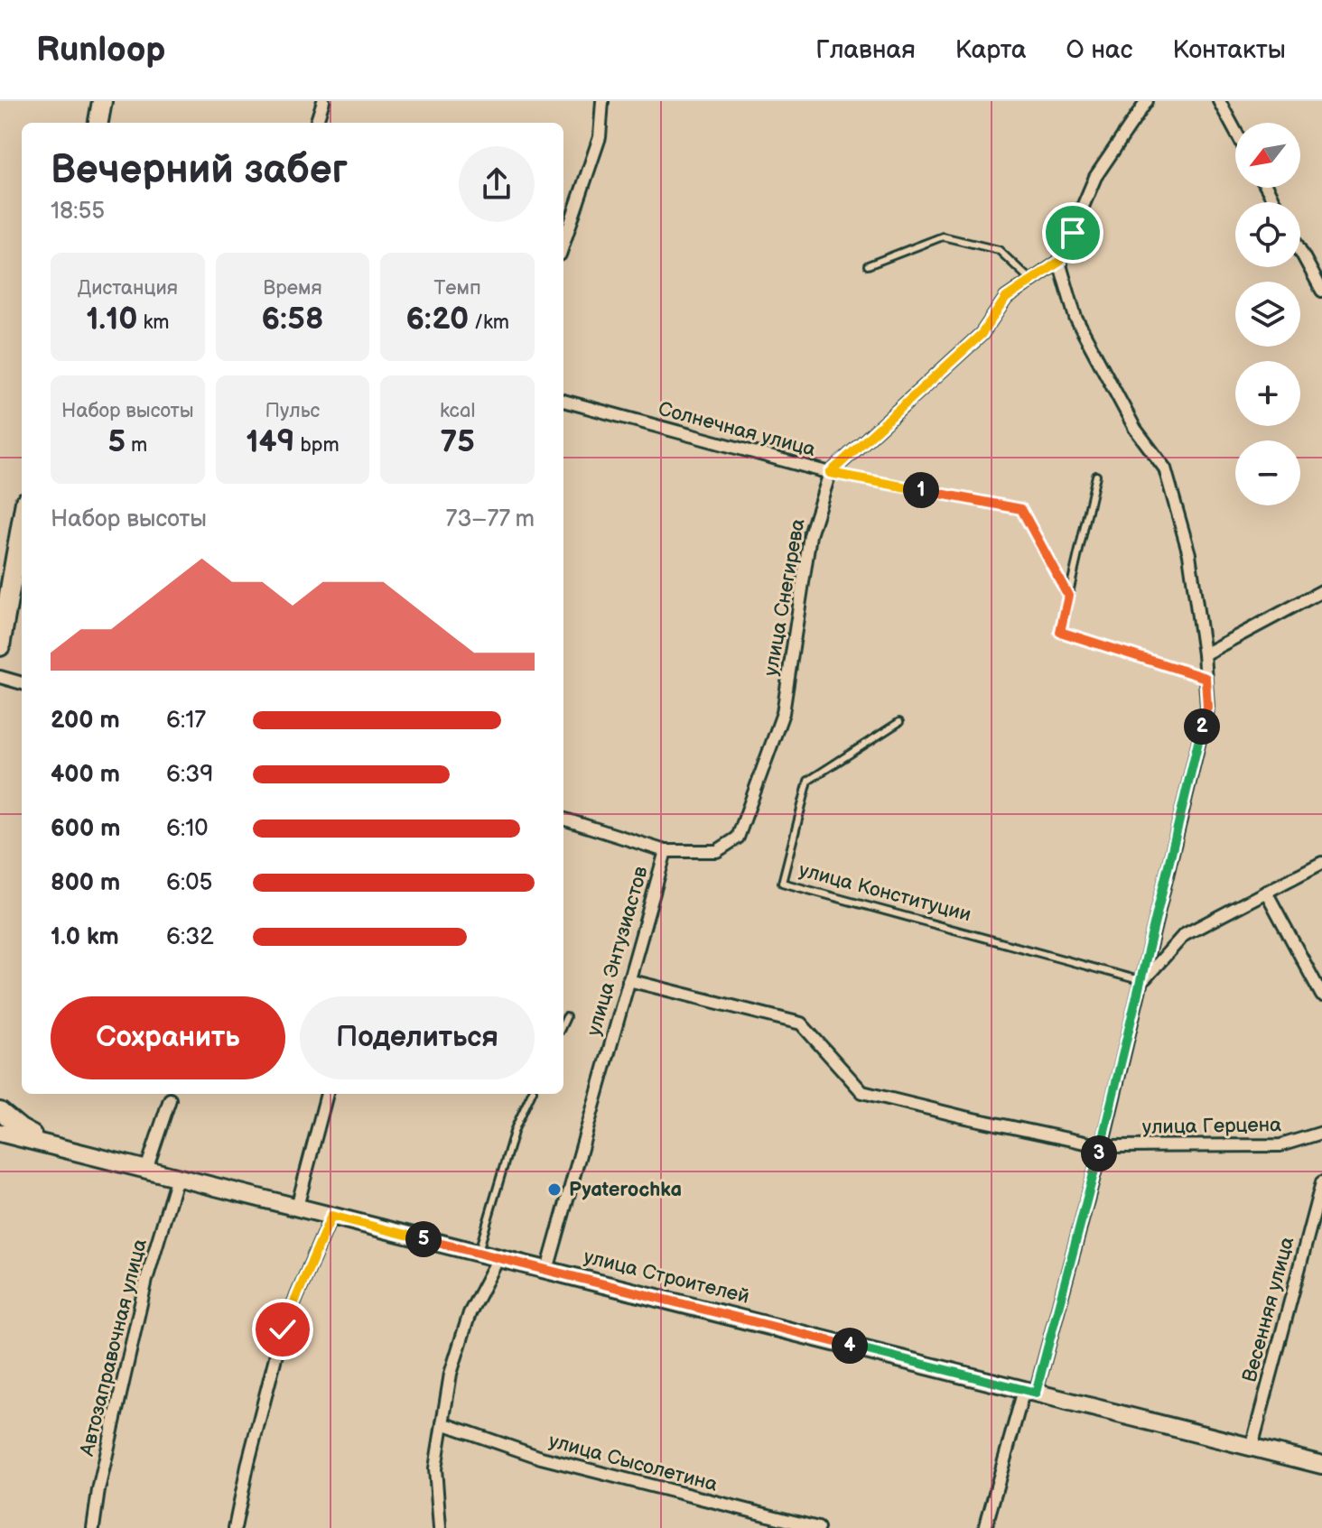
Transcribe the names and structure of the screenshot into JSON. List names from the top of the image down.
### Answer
{
  "streets": {
    "main road": ["улица Строителей"],
    "street": [
      "Солнечная улица",
      "улица Снегирева",
      "улица Энтузиастов",
      "улица Герцена",
      "Весенняя улица",
      "Автозаправочная улица",
      "улица Сысолетина"
    ],
    "lane": ["улица Конституции"]
  },
  "crossings": [
    ["Солнечная улица", "улица Снегирева"],
    ["улица Снегирева", "улица Энтузиастов"],
    ["улица Энтузиастов", "улица Строителей"],
    ["улица Строителей", "Весенняя улица"],
    ["улица Строителей", "Автозаправочная улица"]
  ],
  "places": ["Pyaterochka"],
  "north": "bottom left",
  "page": {
    "header": "Runloop",
    "nav": [
      "Главная",
      "Карта",
      "О нас",
      "Контакты"
    ],
    "map_buttons": ["+", "−"],
    "heading": ["Вечерний забег", "18:55"],
    "stats": [
      ["Дистанция", "1.10 km"],
      ["Время", "6:58"],
      ["Темп", "6:20 /km"],
      ["Набор высоты", "5 m"],
      ["Пульс", "149 bpm"],
      ["kcal", "75"]
    ],
    "pins": [
      "1",
      "2",
      "3",
      "5",
      "4"
    ],
    "chart": ["Набор высоты", "73–77 m"],
    "list": [
      {
        "name": "200 m",
        "note": "6:17"
      },
      {
        "name": "400 m",
        "note": "6:39"
      },
      {
        "name": "600 m",
        "note": "6:10"
      },
      {
        "name": "800 m",
        "note": "6:05"
      },
      {
        "name": "1.0 km",
        "note": "6:32"
      }
    ],
    "buttons": ["Сохранить", "Поделиться"]
  }
}
